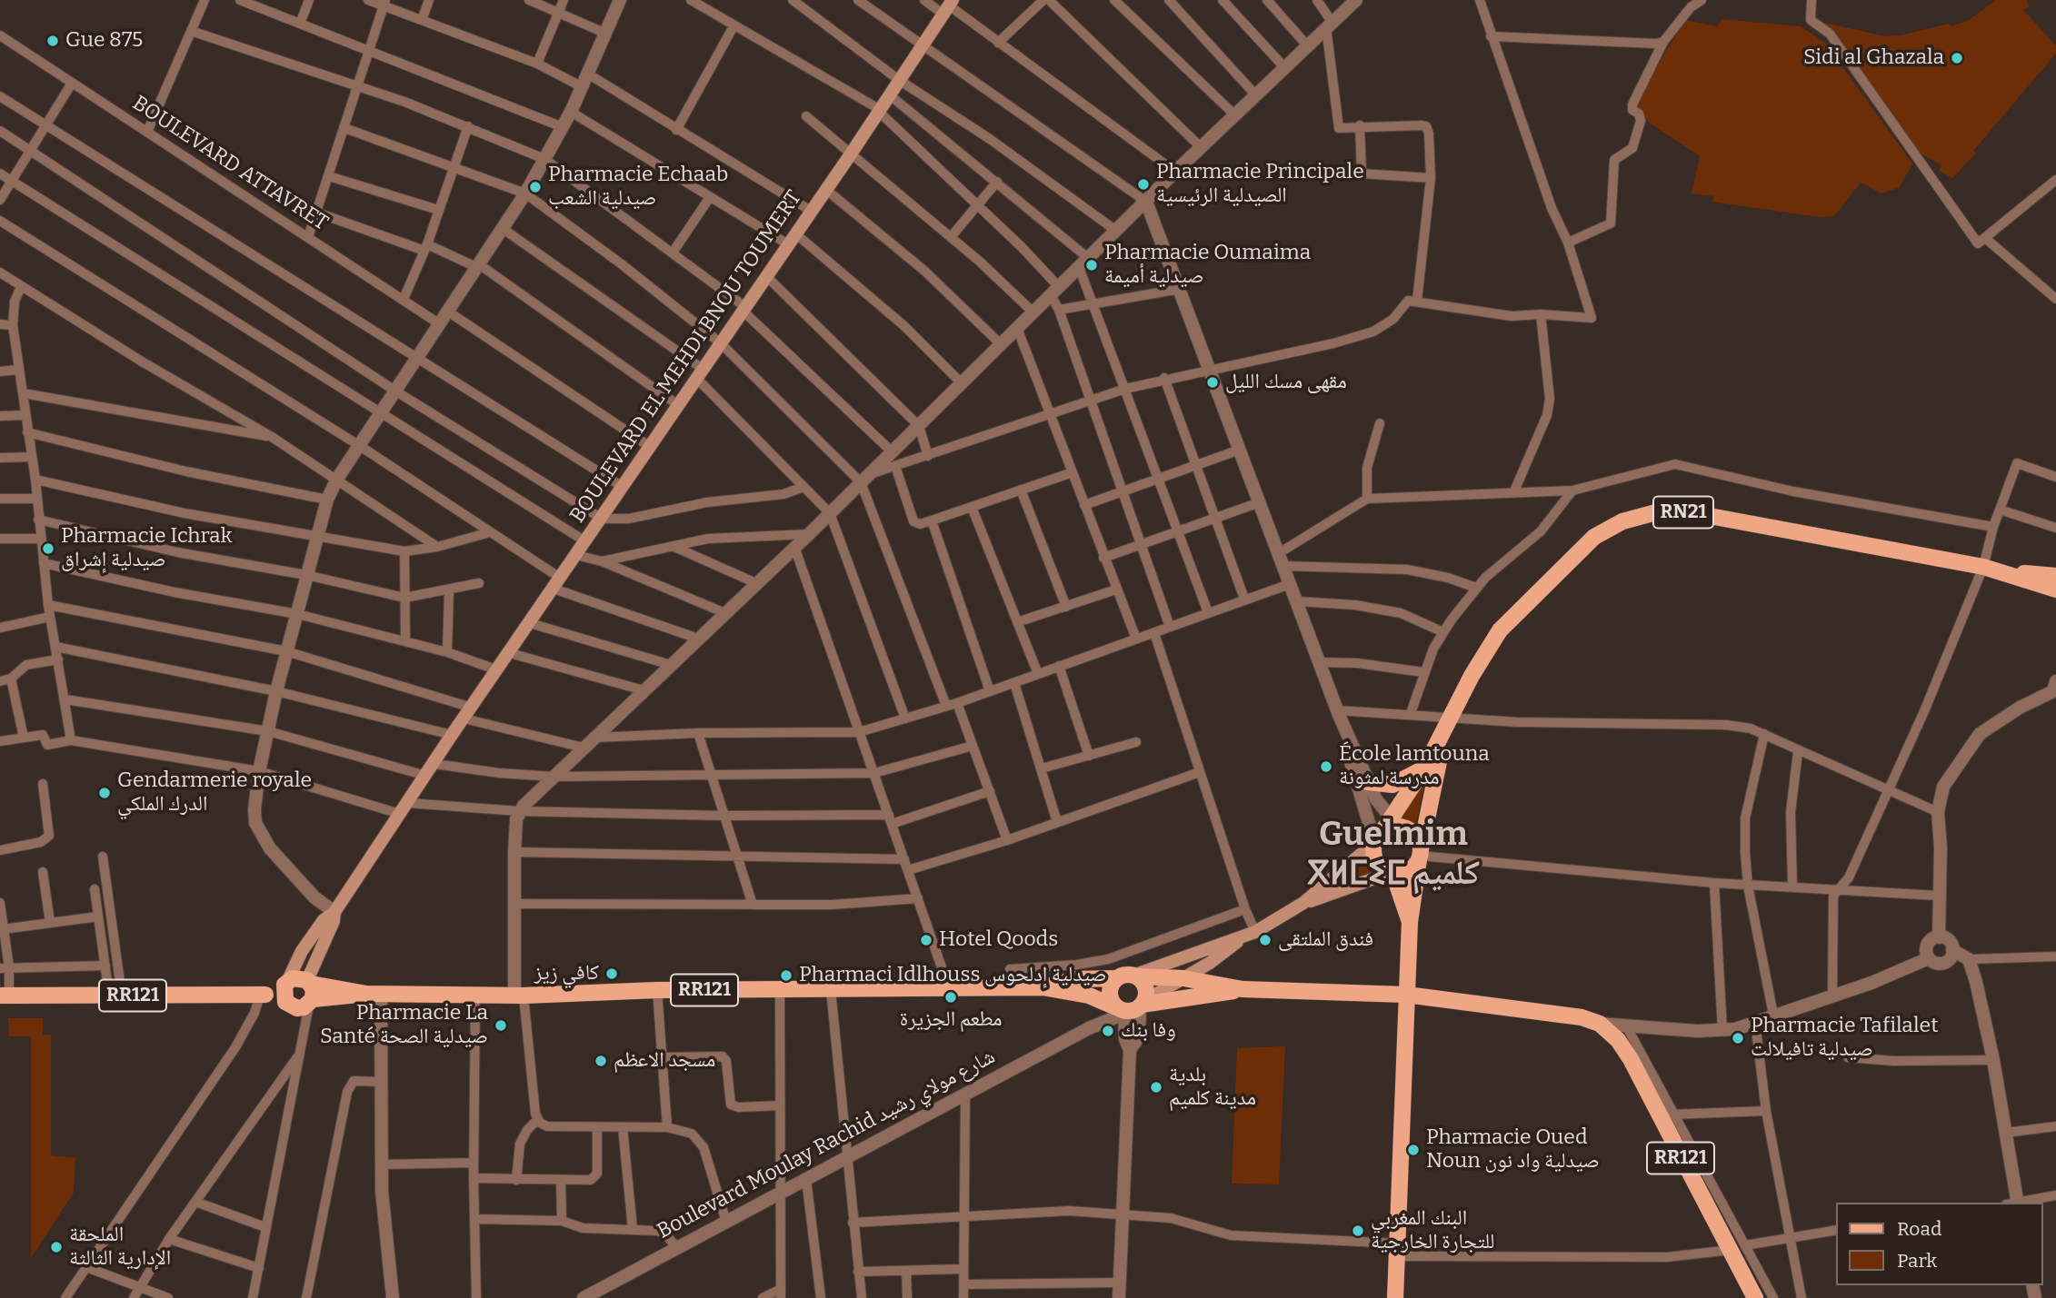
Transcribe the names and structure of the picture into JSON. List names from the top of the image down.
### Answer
{
  "streets": {
    "main road": ["BOULEVARD EL MEHDI BNOU TOUMERT", "RN21", "RR121"],
    "street": ["BOULEVARD ATTAVRET", "Boulevard Moulay Rachid شارع مولاي رشيد"]
  },
  "crossings": [
    ["RN21", "RR121"],
    ["RR121", "Boulevard Moulay Rachid شارع مولاي رشيد"]
  ],
  "districts": ["Guelmim ⴳⵍⵎⵉⵎ كلميم"],
  "places": [
    "Gue 875",
    "Sidi al Ghazala",
    "Pharmacie Principale الصيدلية الرئيسية",
    "Pharmacie Echaab صيدلية الشعب",
    "Pharmacie Oumaima صيدلية أميمة",
    "مقهى مسك الليل",
    "Pharmacie Ichrak صيدلية إشراق",
    "École lamtouna مدرسة لمثونة",
    "Gendarmerie royale الدرك الملكي",
    "Hotel Qoods",
    "فندق الملتقى",
    "كافي زيز",
    "Pharmaci Idlhouss صيدلية إدلحوس",
    "مطعم الجزيرة",
    "Pharmacie La Santé صيدلية الصحة",
    "وفا بنك",
    "Pharmacie Tafilalet صيدلية تافيلالت",
    "مسجد الاعظم",
    "بلدية مدينة كلميم",
    "Pharmacie Oued Noun صيدلية واد نون",
    "البنك المغربي للتجارة الخارجية",
    "الملحقة الإدارية الثالثة"
  ],
  "legend": ["Road", "Park"]
}
